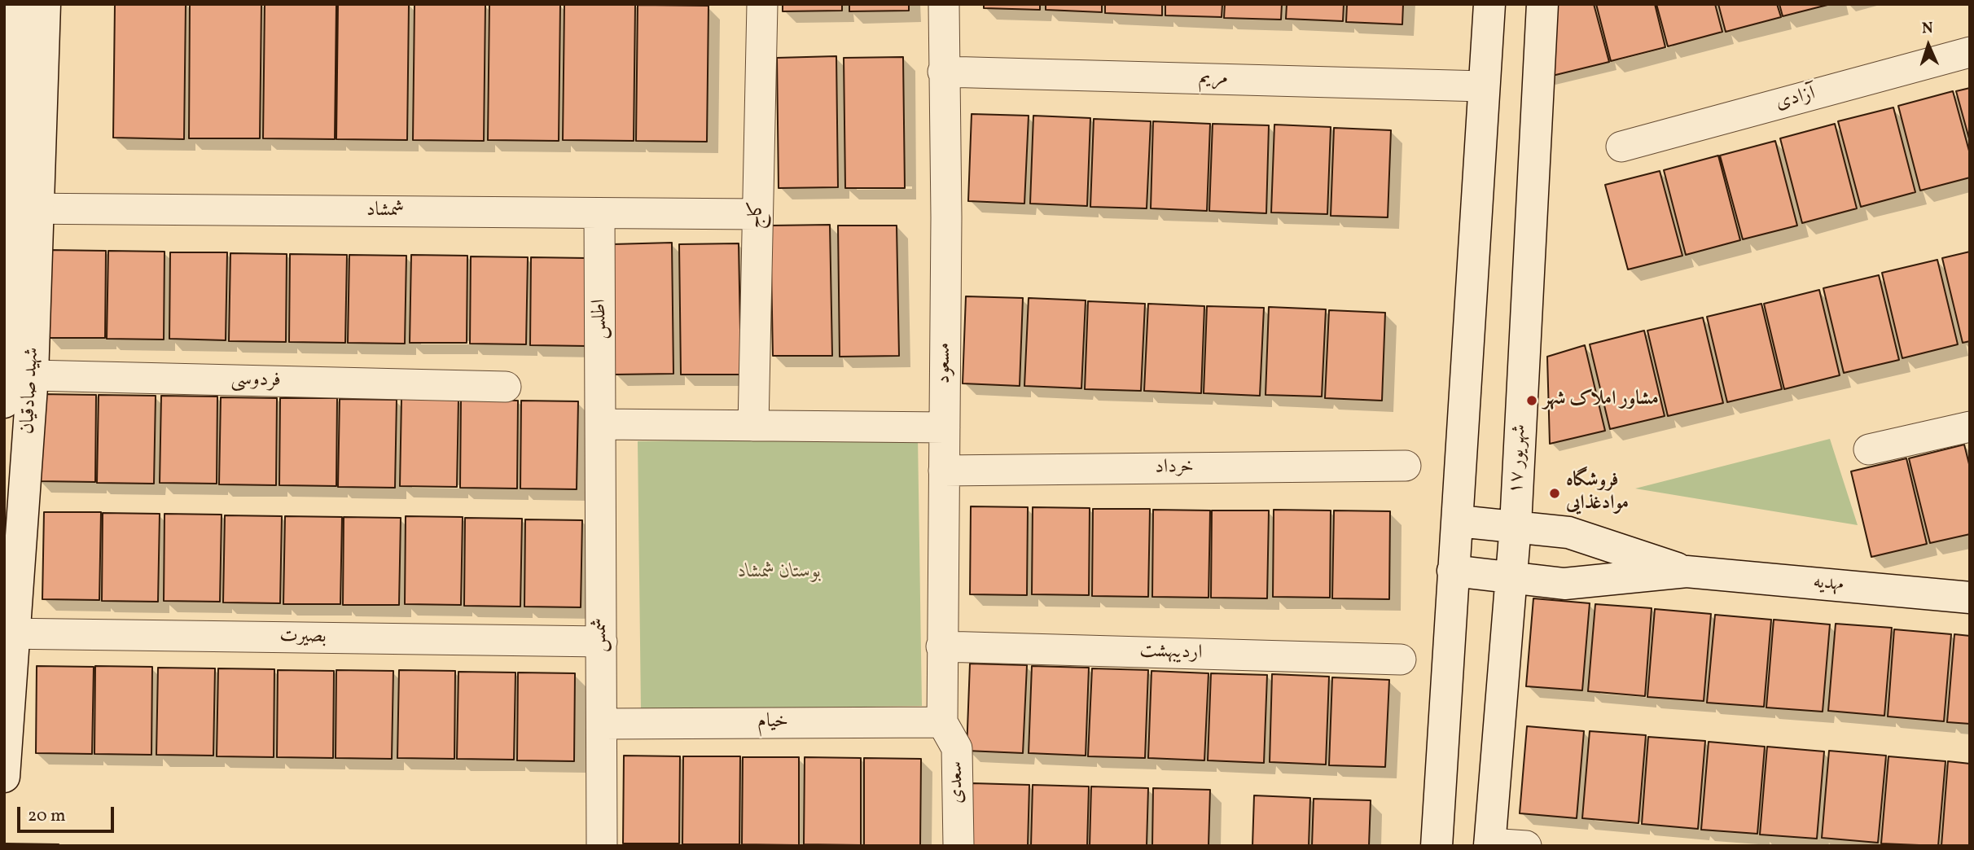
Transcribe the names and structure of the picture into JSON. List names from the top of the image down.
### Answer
{
  "streets": {
    "main road": ["شهید صادقیان", "۱۷ شهریور", "مهدیه"],
    "street": [
      "مریم",
      "آزادی",
      "شمشاد",
      "کاج",
      "اطلس",
      "مسعود",
      "فردوسی",
      "خرداد",
      "شمس",
      "بصیرت",
      "اردیبهشت",
      "خیام",
      "سعدی"
    ]
  },
  "crossings": [
    ["مریم", "مسعود"],
    ["شمشاد", "کاج"],
    ["شمشاد", "اطلس"],
    ["شمشاد", "شهید صادقیان"],
    ["اطلس", "شمس"],
    ["مسعود", "خرداد"],
    ["مسعود", "اردیبهشت"],
    ["مسعود", "خیام"],
    ["مسعود", "سعدی"],
    ["فردوسی", "شهید صادقیان"],
    ["شهید صادقیان", "بصیرت"],
    ["۱۷ شهریور", "مهدیه"],
    ["شمس", "بصیرت"],
    ["شمس", "خیام"],
    ["خیام", "سعدی"]
  ],
  "parks": ["بوستان شمشاد"],
  "places": ["مشاور املاک شهر", "فروشگاه موادغذایی"],
  "scale_bar": "20 m",
  "north": "top"
}
